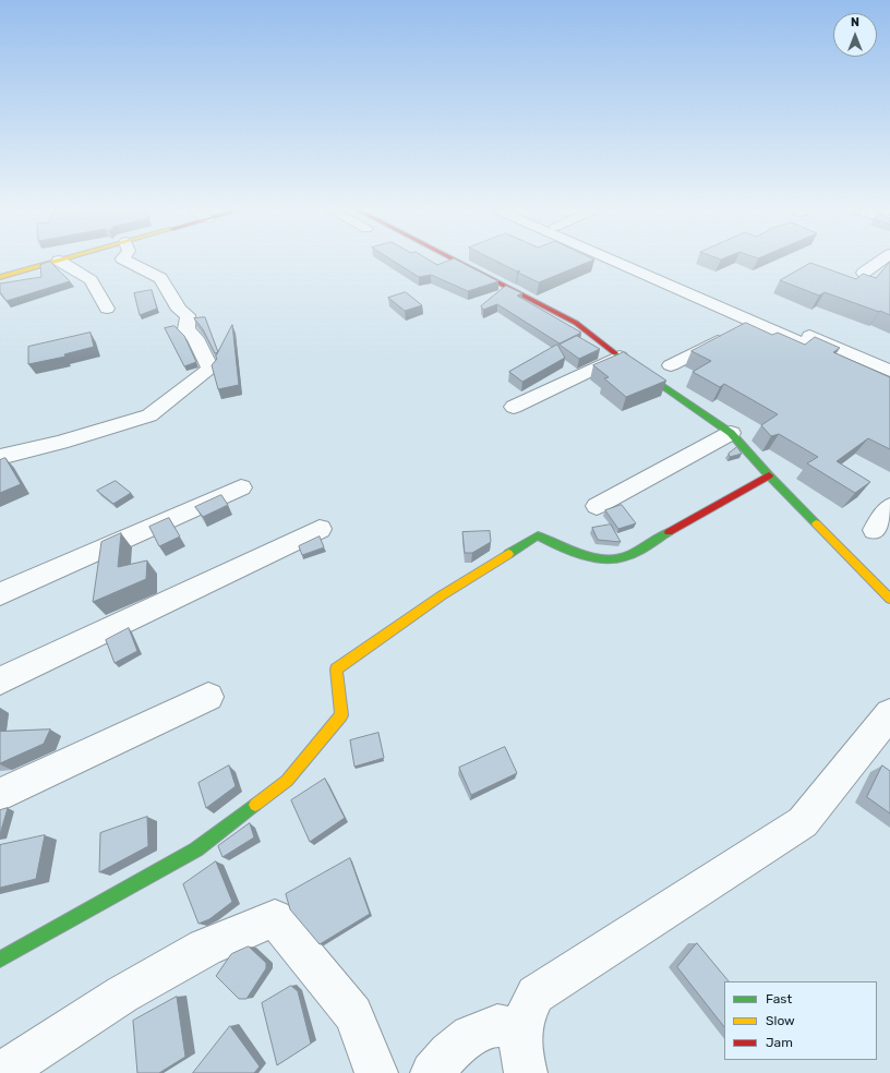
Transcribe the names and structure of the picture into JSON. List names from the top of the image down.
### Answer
{
  "legend": ["Fast", "Slow", "Jam"],
  "north": "top"
}
